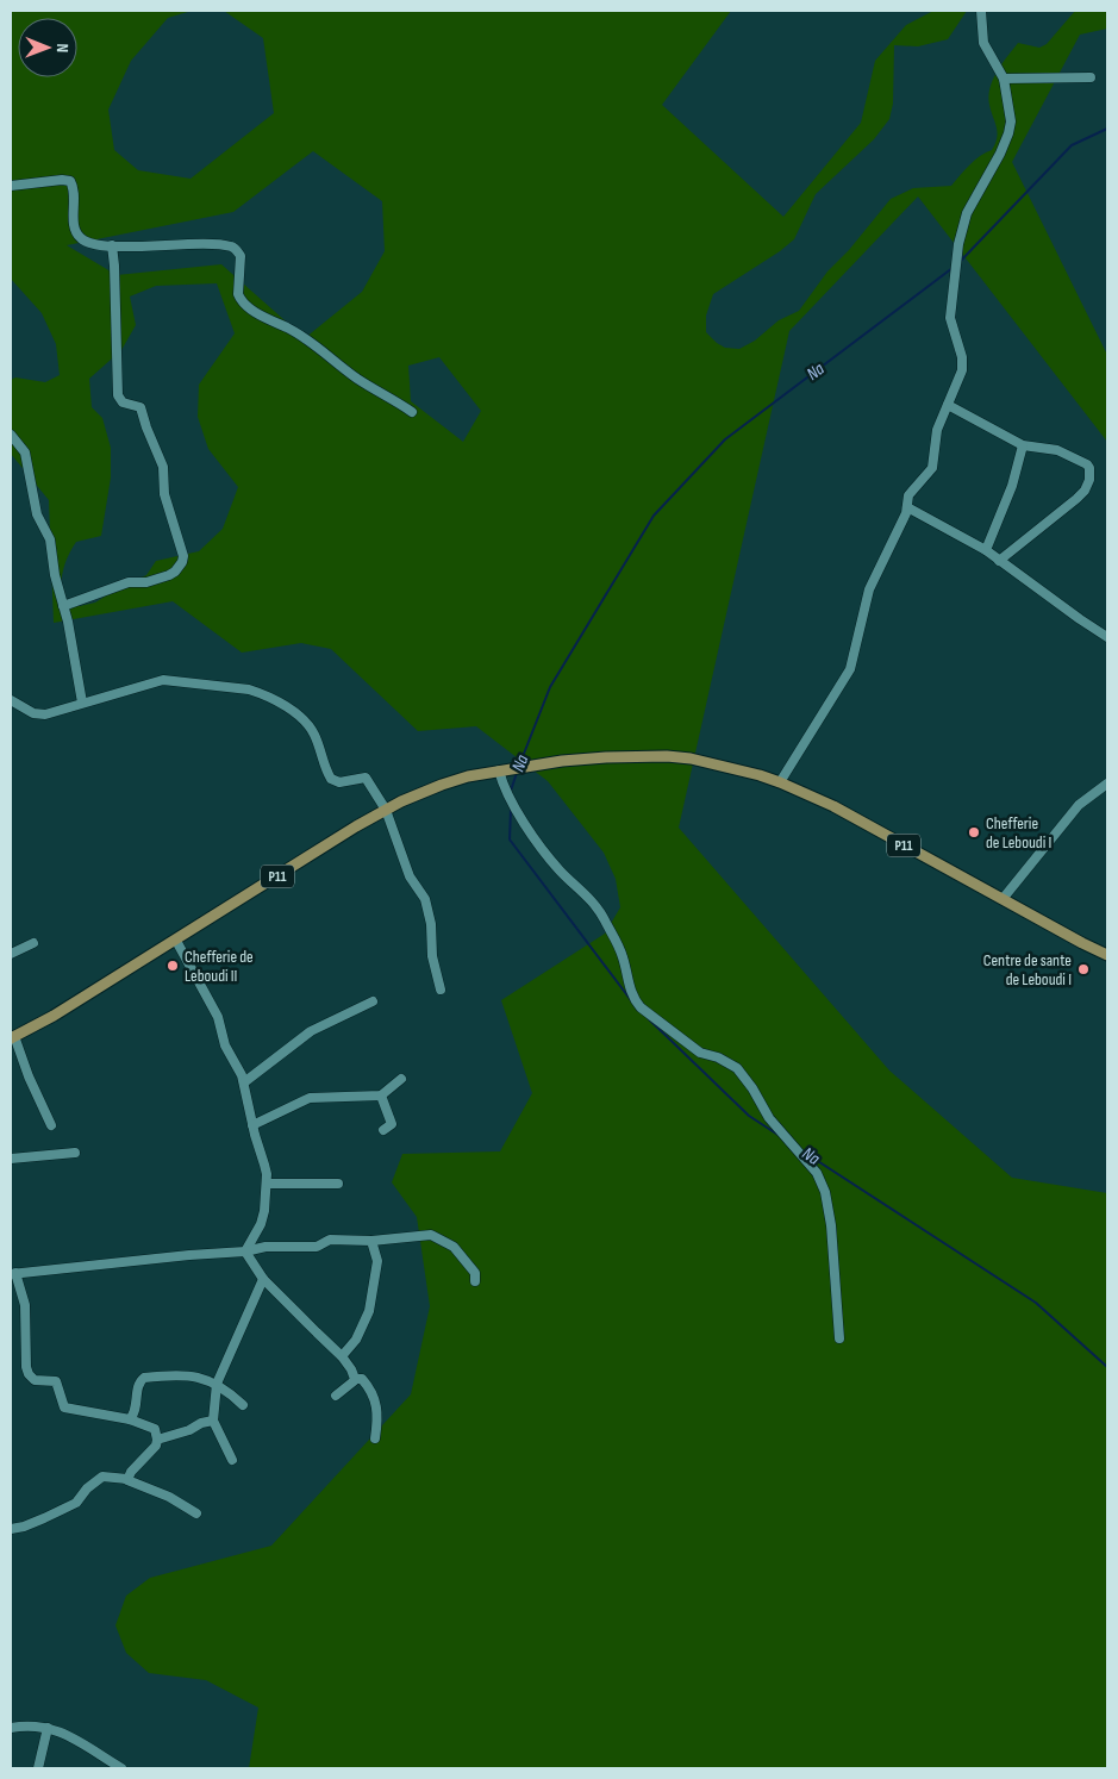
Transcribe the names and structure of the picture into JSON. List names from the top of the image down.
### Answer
{
  "streets": {
    "main road": ["P11"]
  },
  "water": ["Na"],
  "places": ["Chefferie de Leboudi I", "Chefferie de Leboudi II", "Centre de sante de Leboudi I"],
  "north": "right"
}
